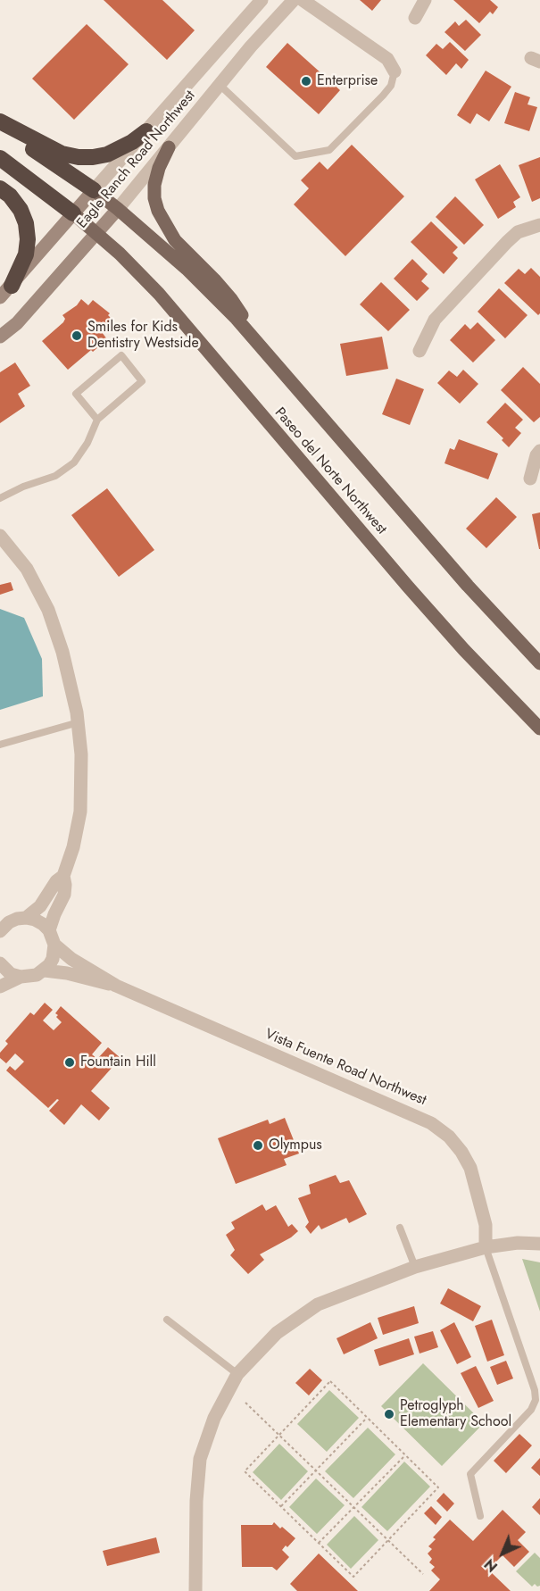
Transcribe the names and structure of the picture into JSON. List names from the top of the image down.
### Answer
{
  "streets": {
    "main road": ["Eagle Ranch Road Northwest", "Paseo del Norte Northwest"],
    "street": ["Vista Fuente Road Northwest"]
  },
  "crossings": [
    ["Eagle Ranch Road Northwest", "Paseo del Norte Northwest"]
  ],
  "places": [
    "Enterprise",
    "Smiles for Kids Dentistry Westside",
    "Fountain Hill",
    "Olympus",
    "Petroglyph Elementary School"
  ],
  "north": "bottom left"
}
